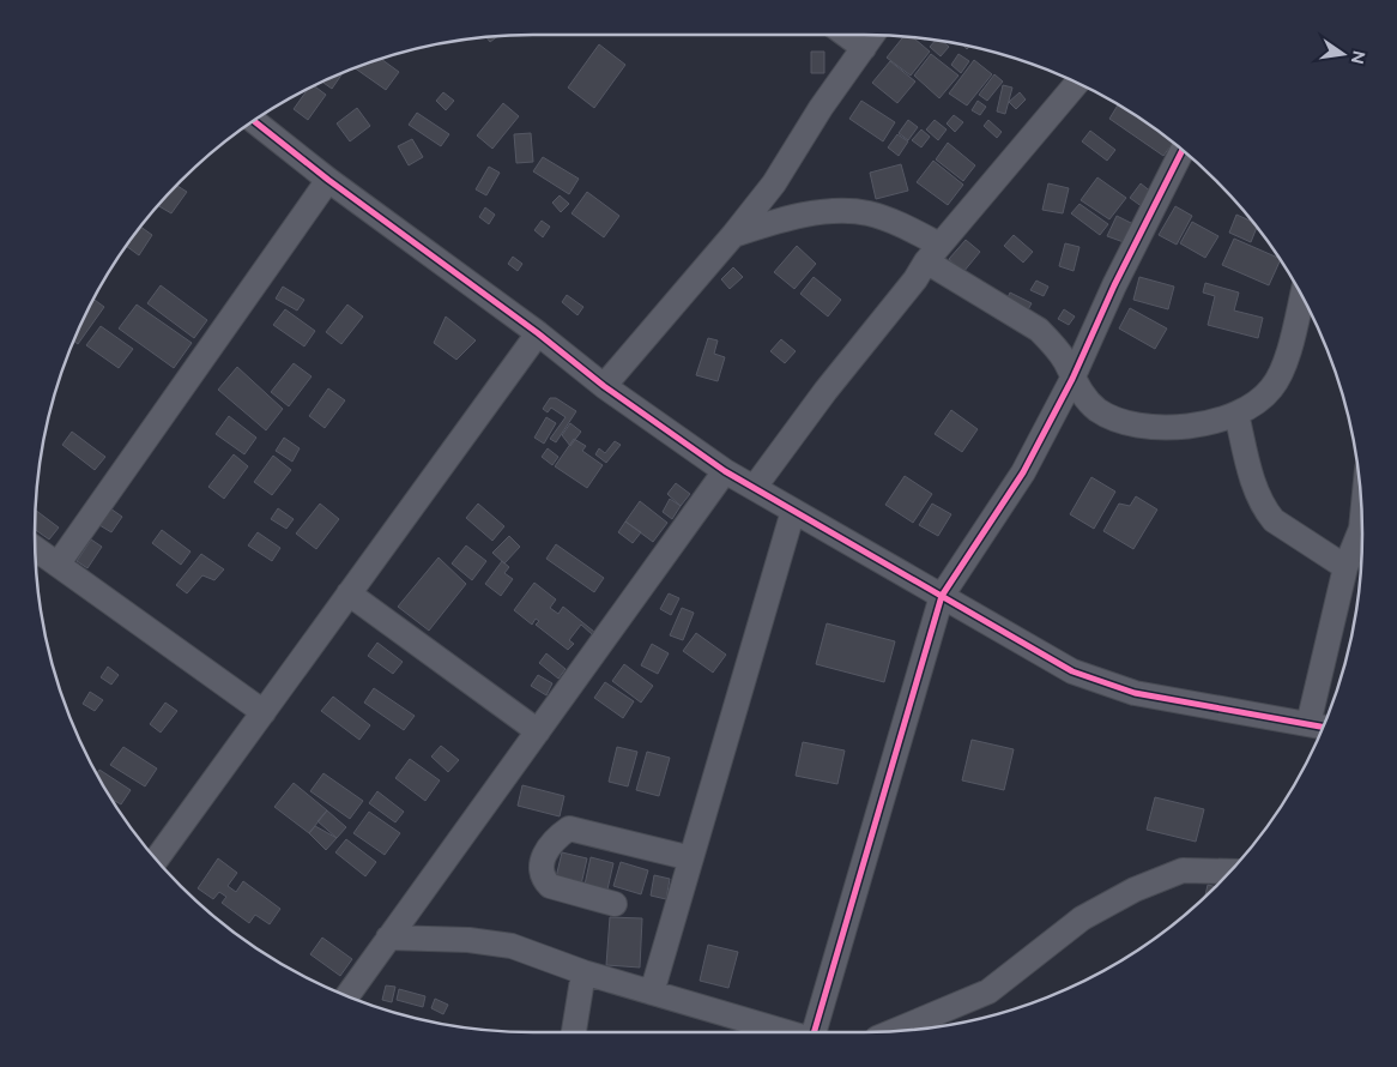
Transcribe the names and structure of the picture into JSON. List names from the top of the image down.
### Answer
{
  "north": "right"
}
